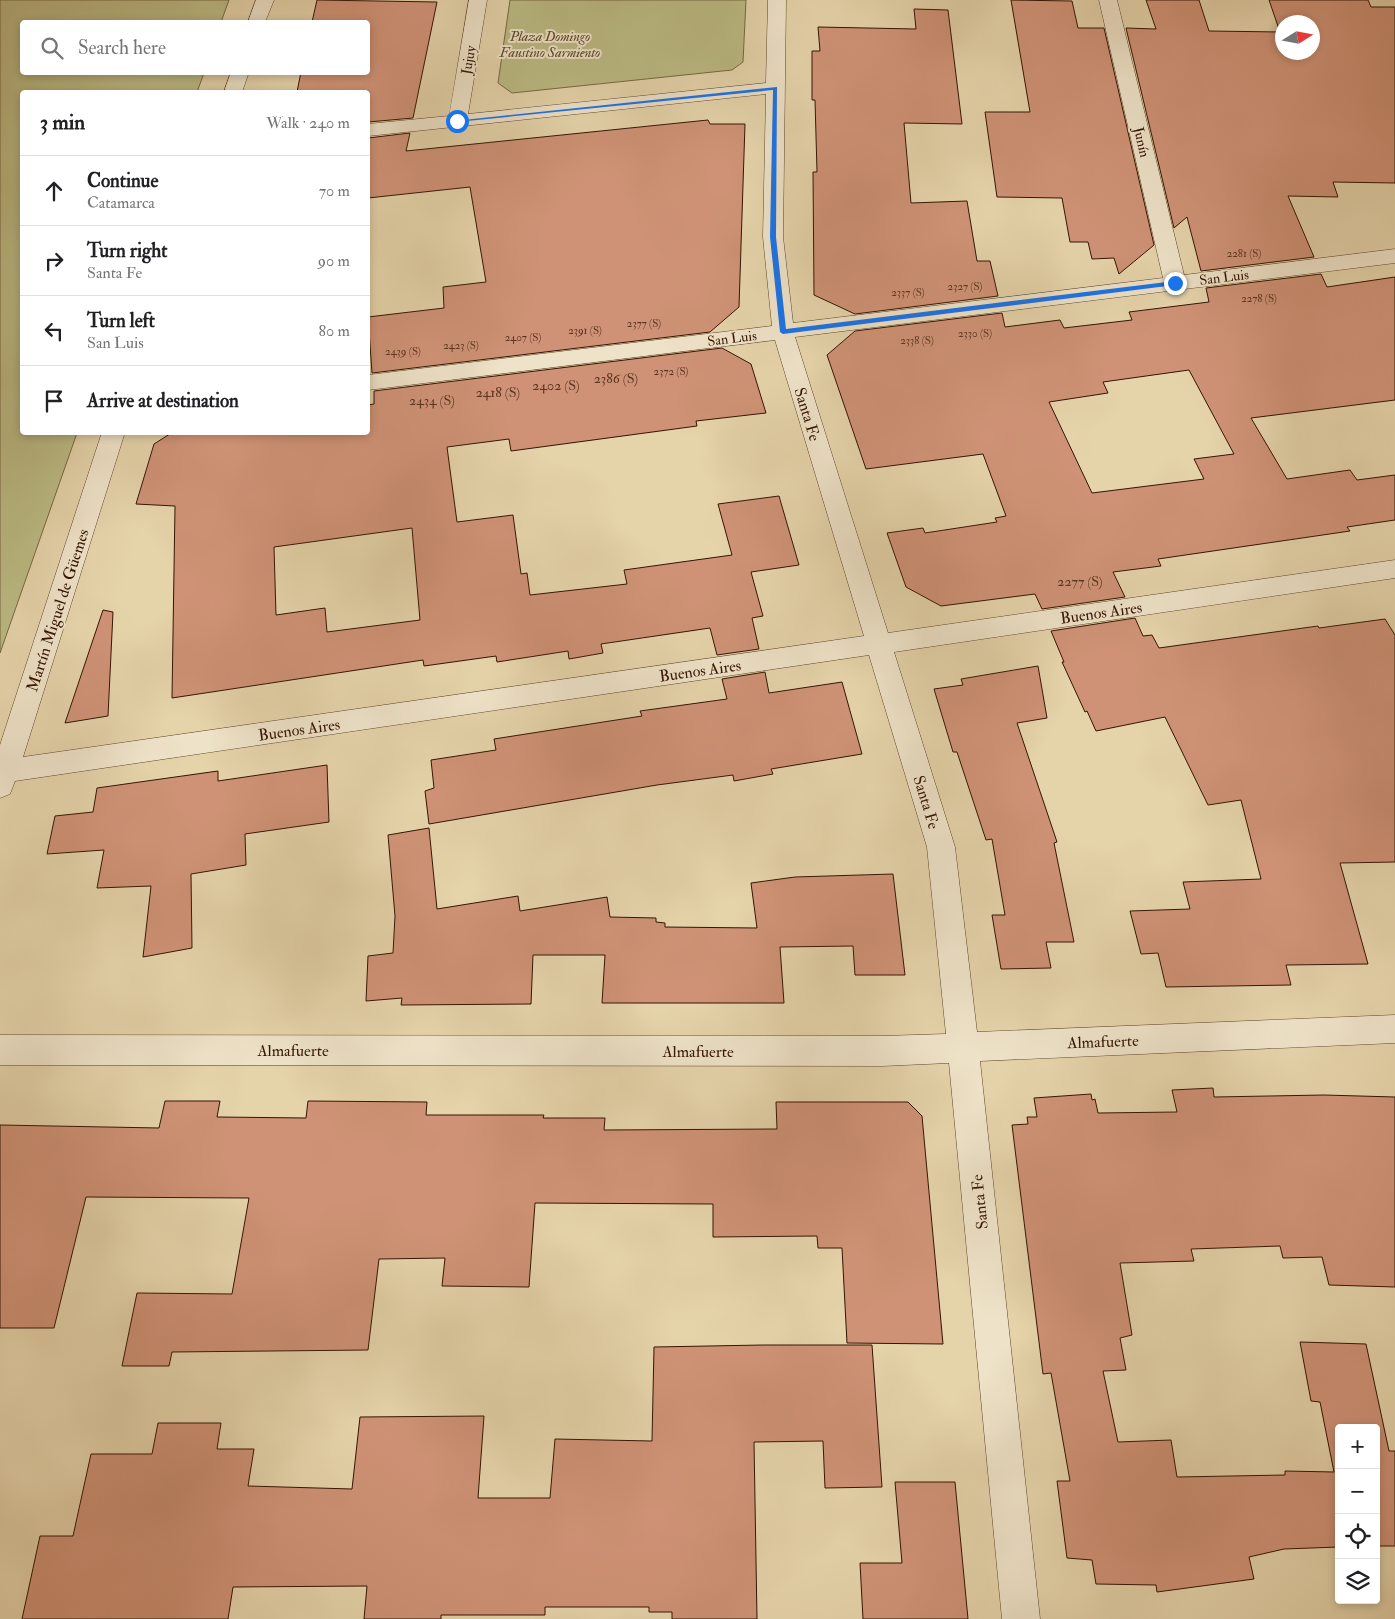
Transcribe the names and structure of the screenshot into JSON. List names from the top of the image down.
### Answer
{
  "streets": {
    "street": [
      "Jujuy",
      "Junín",
      "San Luis",
      "Santa Fe",
      "Martín Miguel de Güemes",
      "Buenos Aires",
      "Almafuerte"
    ]
  },
  "crossings": [
    ["Junín", "San Luis"],
    ["San Luis", "Santa Fe"],
    ["Santa Fe", "Buenos Aires"],
    ["Santa Fe", "Almafuerte"],
    ["Martín Miguel de Güemes", "Buenos Aires"]
  ],
  "parks": ["Plaza Domingo Faustino Sarmiento"],
  "house_numbers": [
    "2281 (S)",
    "2327 (S)",
    "2337 (S)",
    "2278 (S)",
    "2377 (S)",
    "2391 (S)",
    "2330 (S)",
    "2407 (S)",
    "2338 (S)",
    "2423 (S)",
    "2439 (S)",
    "2372 (S)",
    "2386 (S)",
    "2402 (S)",
    "2418 (S)",
    "2434 (S)",
    "2277 (S)"
  ],
  "north": "right",
  "page": {
    "search": "Search here",
    "heading": ["3 min", "Walk · 240 m"],
    "list": [
      ["Continue", "Catamarca", "70 m"],
      ["Turn right", "Santa Fe", "90 m"],
      ["Turn left", "San Luis", "80 m"],
      "Arrive at destination"
    ],
    "map_buttons": ["+", "−"]
  }
}
